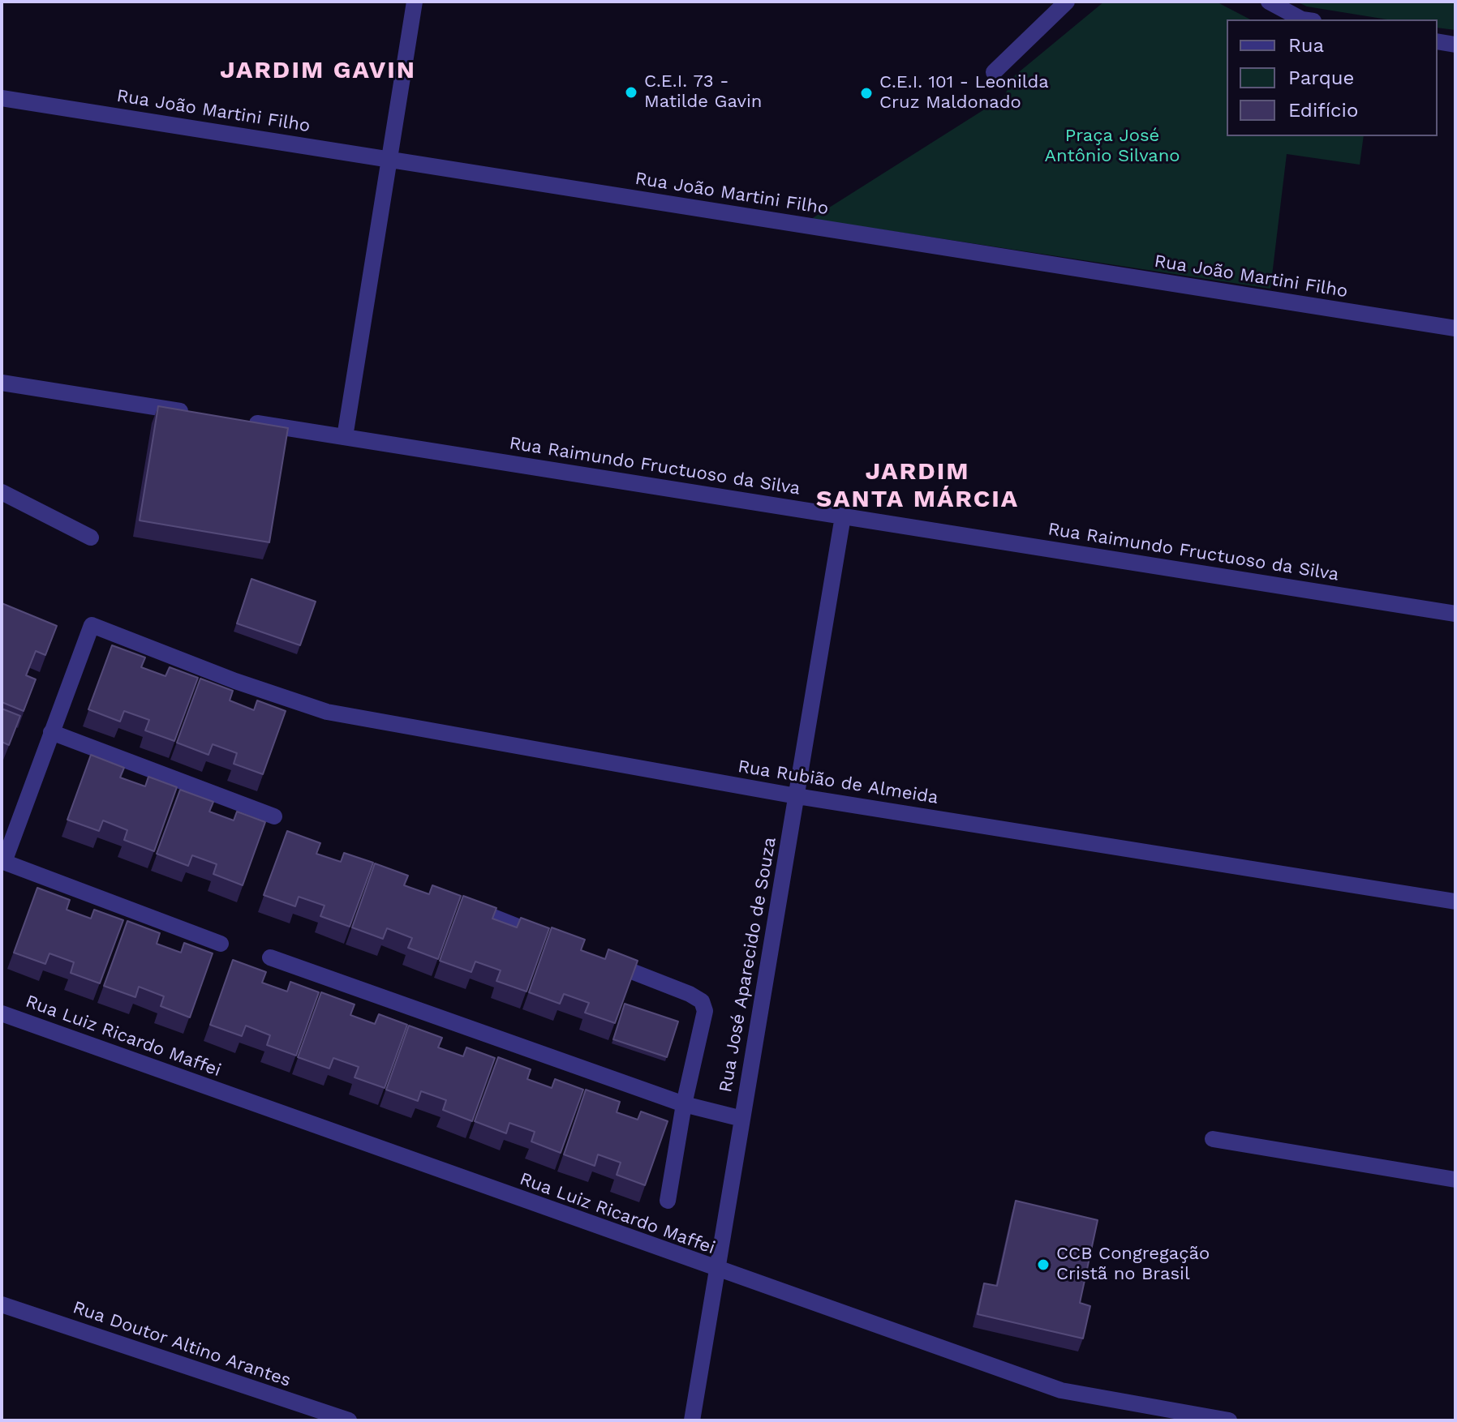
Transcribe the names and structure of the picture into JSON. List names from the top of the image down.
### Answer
{
  "streets": {
    "street": [
      "Rua João Martini Filho",
      "Rua Raimundo Fructuoso da Silva",
      "Rua Rubião de Almeida",
      "Rua José Aparecido de Souza",
      "Rua Luiz Ricardo Maffei",
      "Rua Doutor Altino Arantes"
    ]
  },
  "crossings": [
    ["Rua Raimundo Fructuoso da Silva", "Rua José Aparecido de Souza"],
    ["Rua Rubião de Almeida", "Rua José Aparecido de Souza"],
    ["Rua José Aparecido de Souza", "Rua Luiz Ricardo Maffei"]
  ],
  "districts": ["JARDIM GAVIN", "JARDIM SANTA MÁRCIA"],
  "parks": ["Praça José Antônio Silvano"],
  "places": ["C.E.I. 73 - Matilde Gavin", "C.E.I. 101 - Leonilda Cruz Maldonado", "CCB Congregação Cristã no Brasil"],
  "legend": ["Rua", "Parque", "Edifício"]
}
